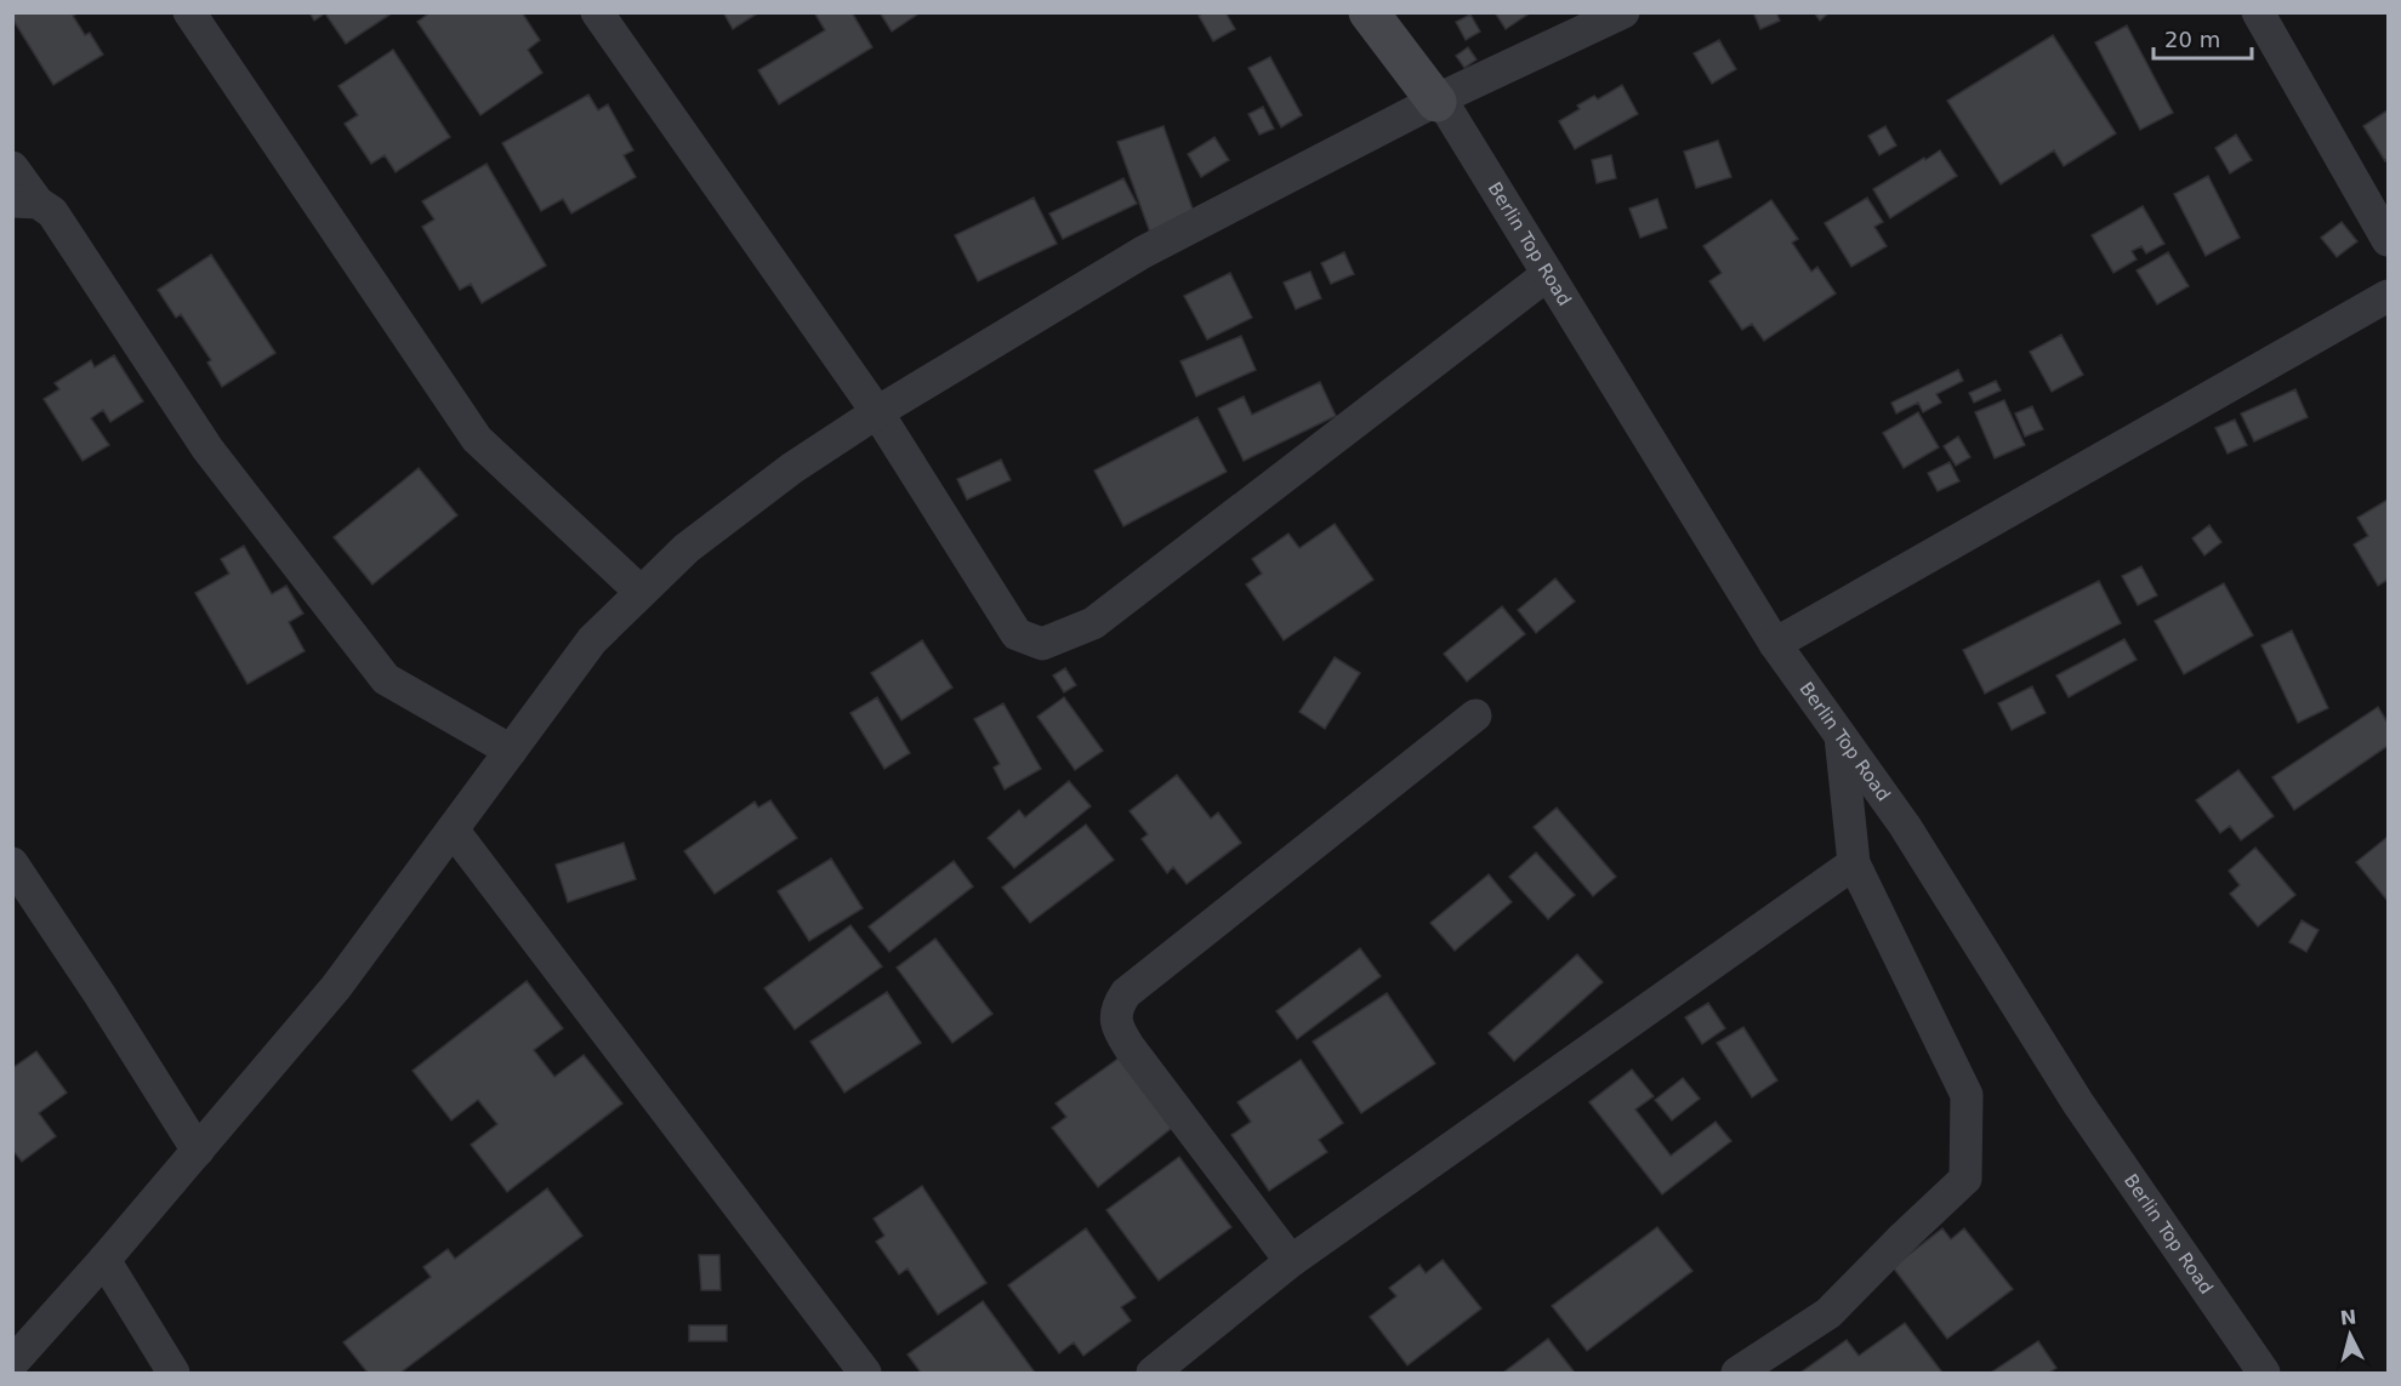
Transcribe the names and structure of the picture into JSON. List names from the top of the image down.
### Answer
{
  "streets": {
    "street": ["Berlin Top Road"]
  },
  "scale_bar": "20 m",
  "north": "top"
}
